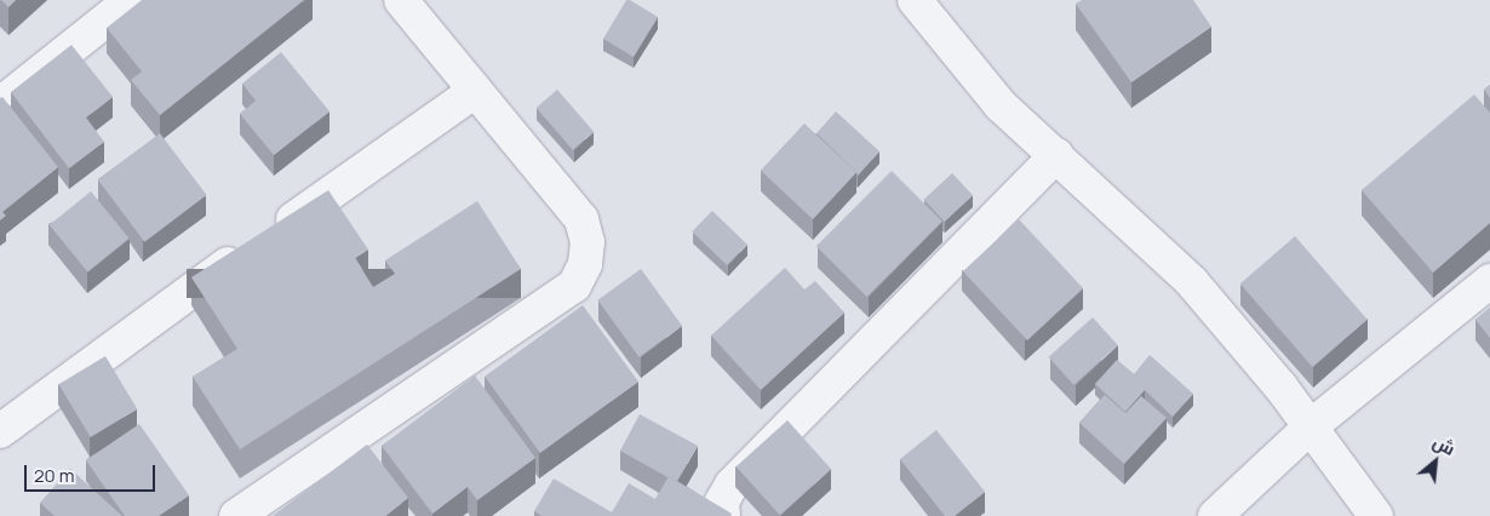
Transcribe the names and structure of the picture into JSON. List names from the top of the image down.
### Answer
{
  "scale_bar": "20 m",
  "north": "top right"
}
